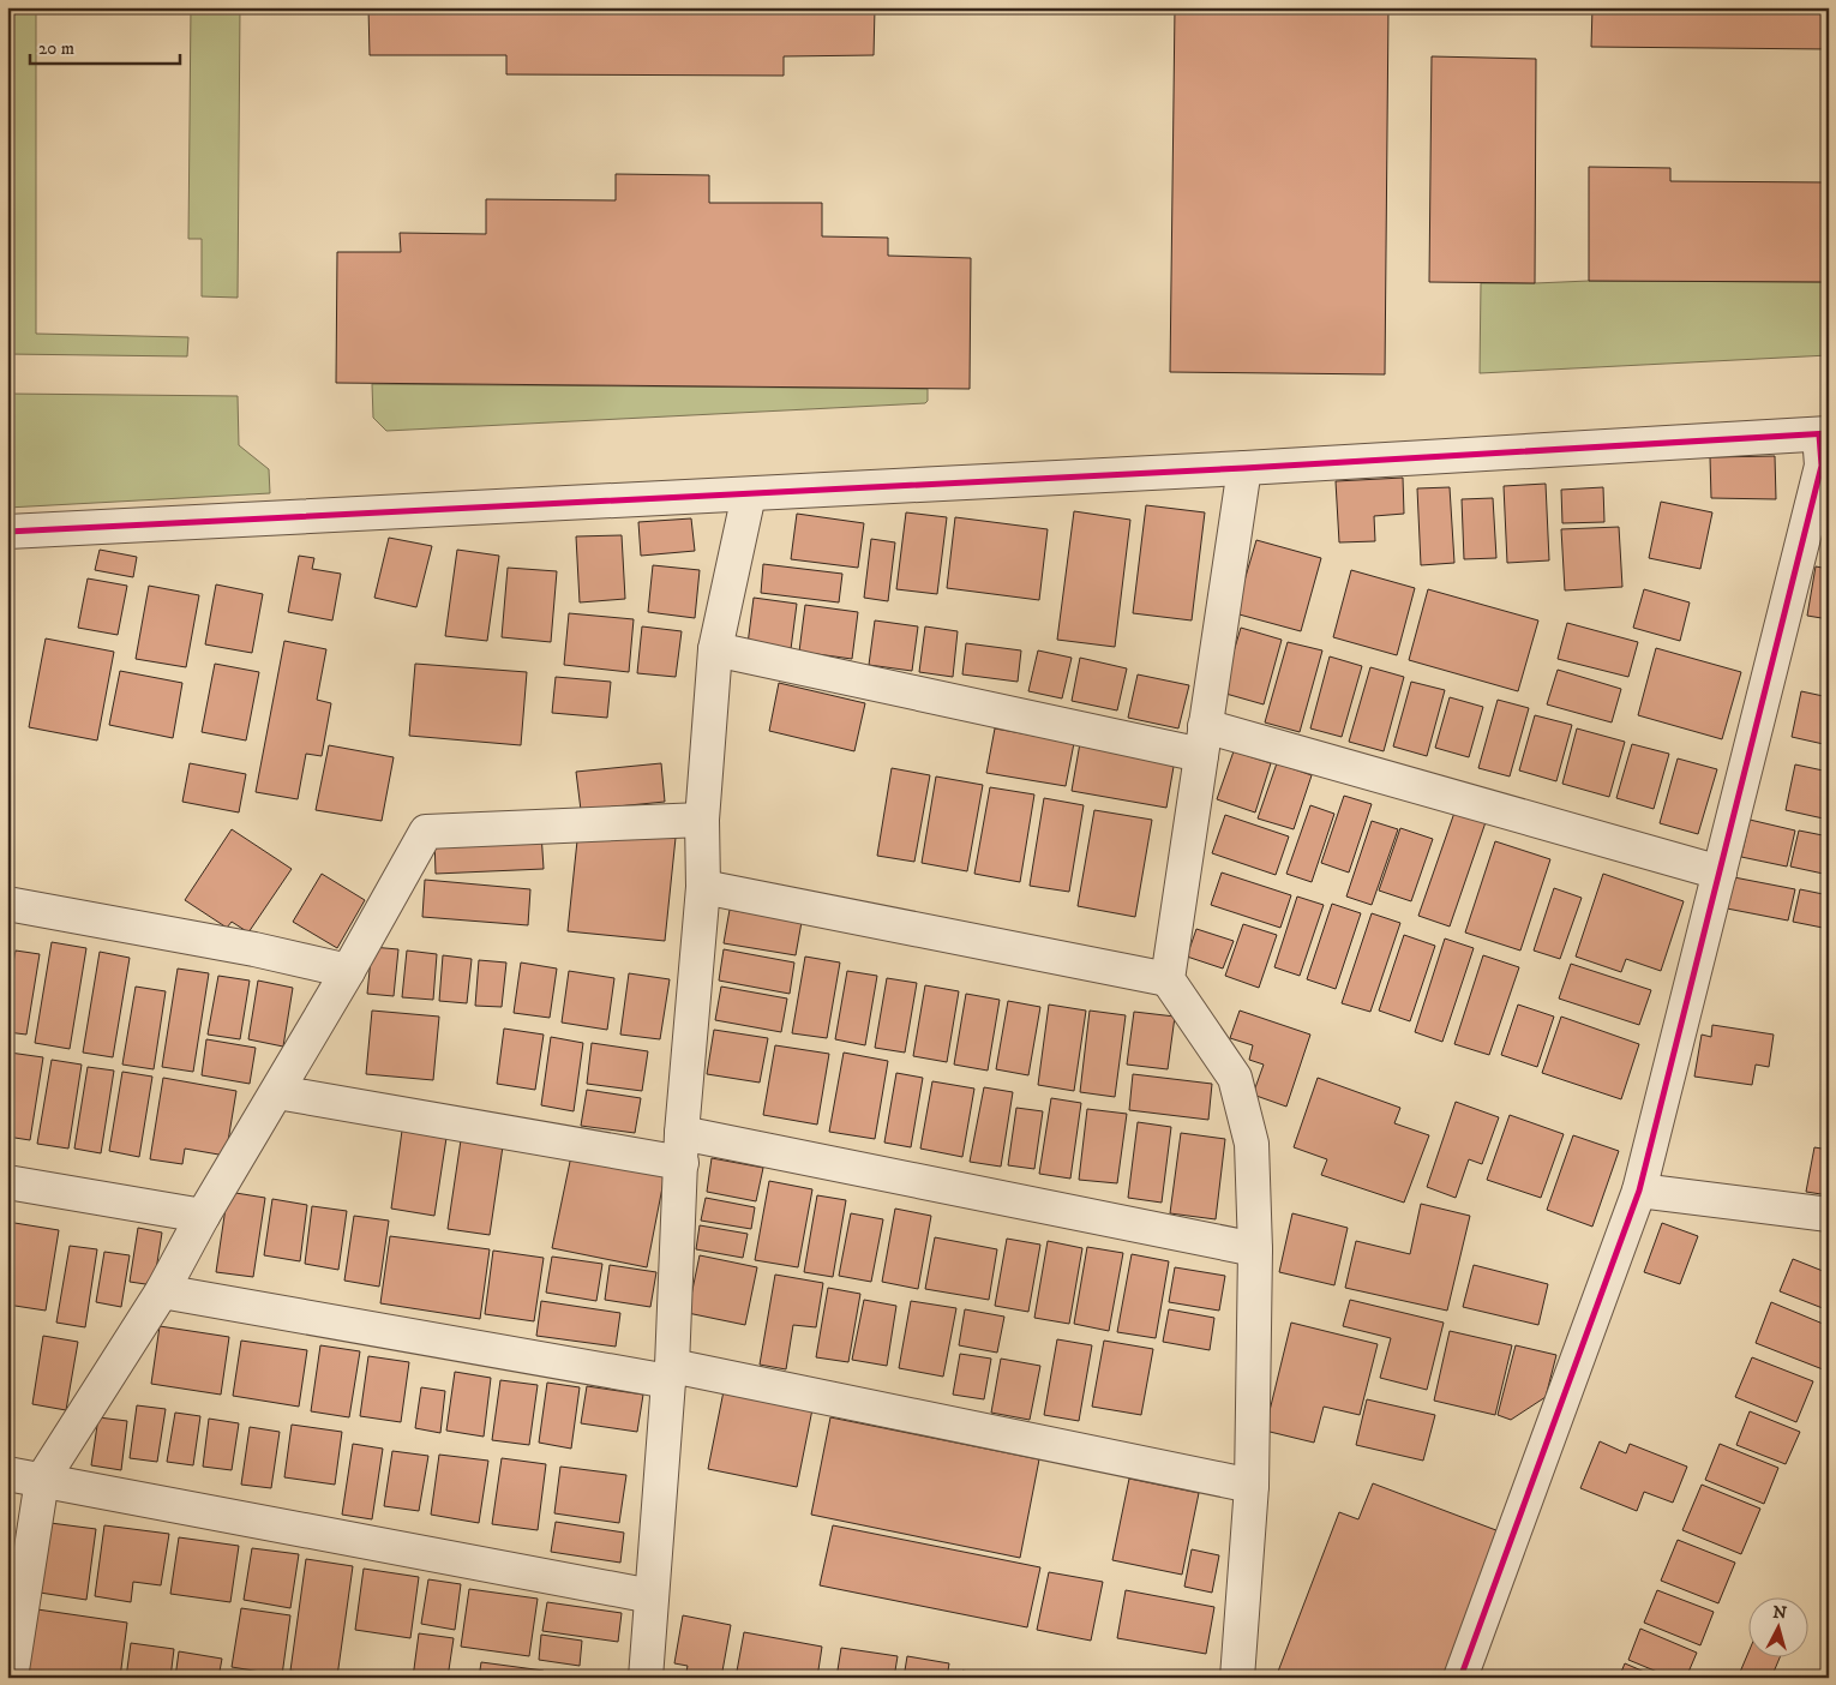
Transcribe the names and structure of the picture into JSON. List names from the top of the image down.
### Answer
{
  "scale_bar": "20 m",
  "north": "top"
}
